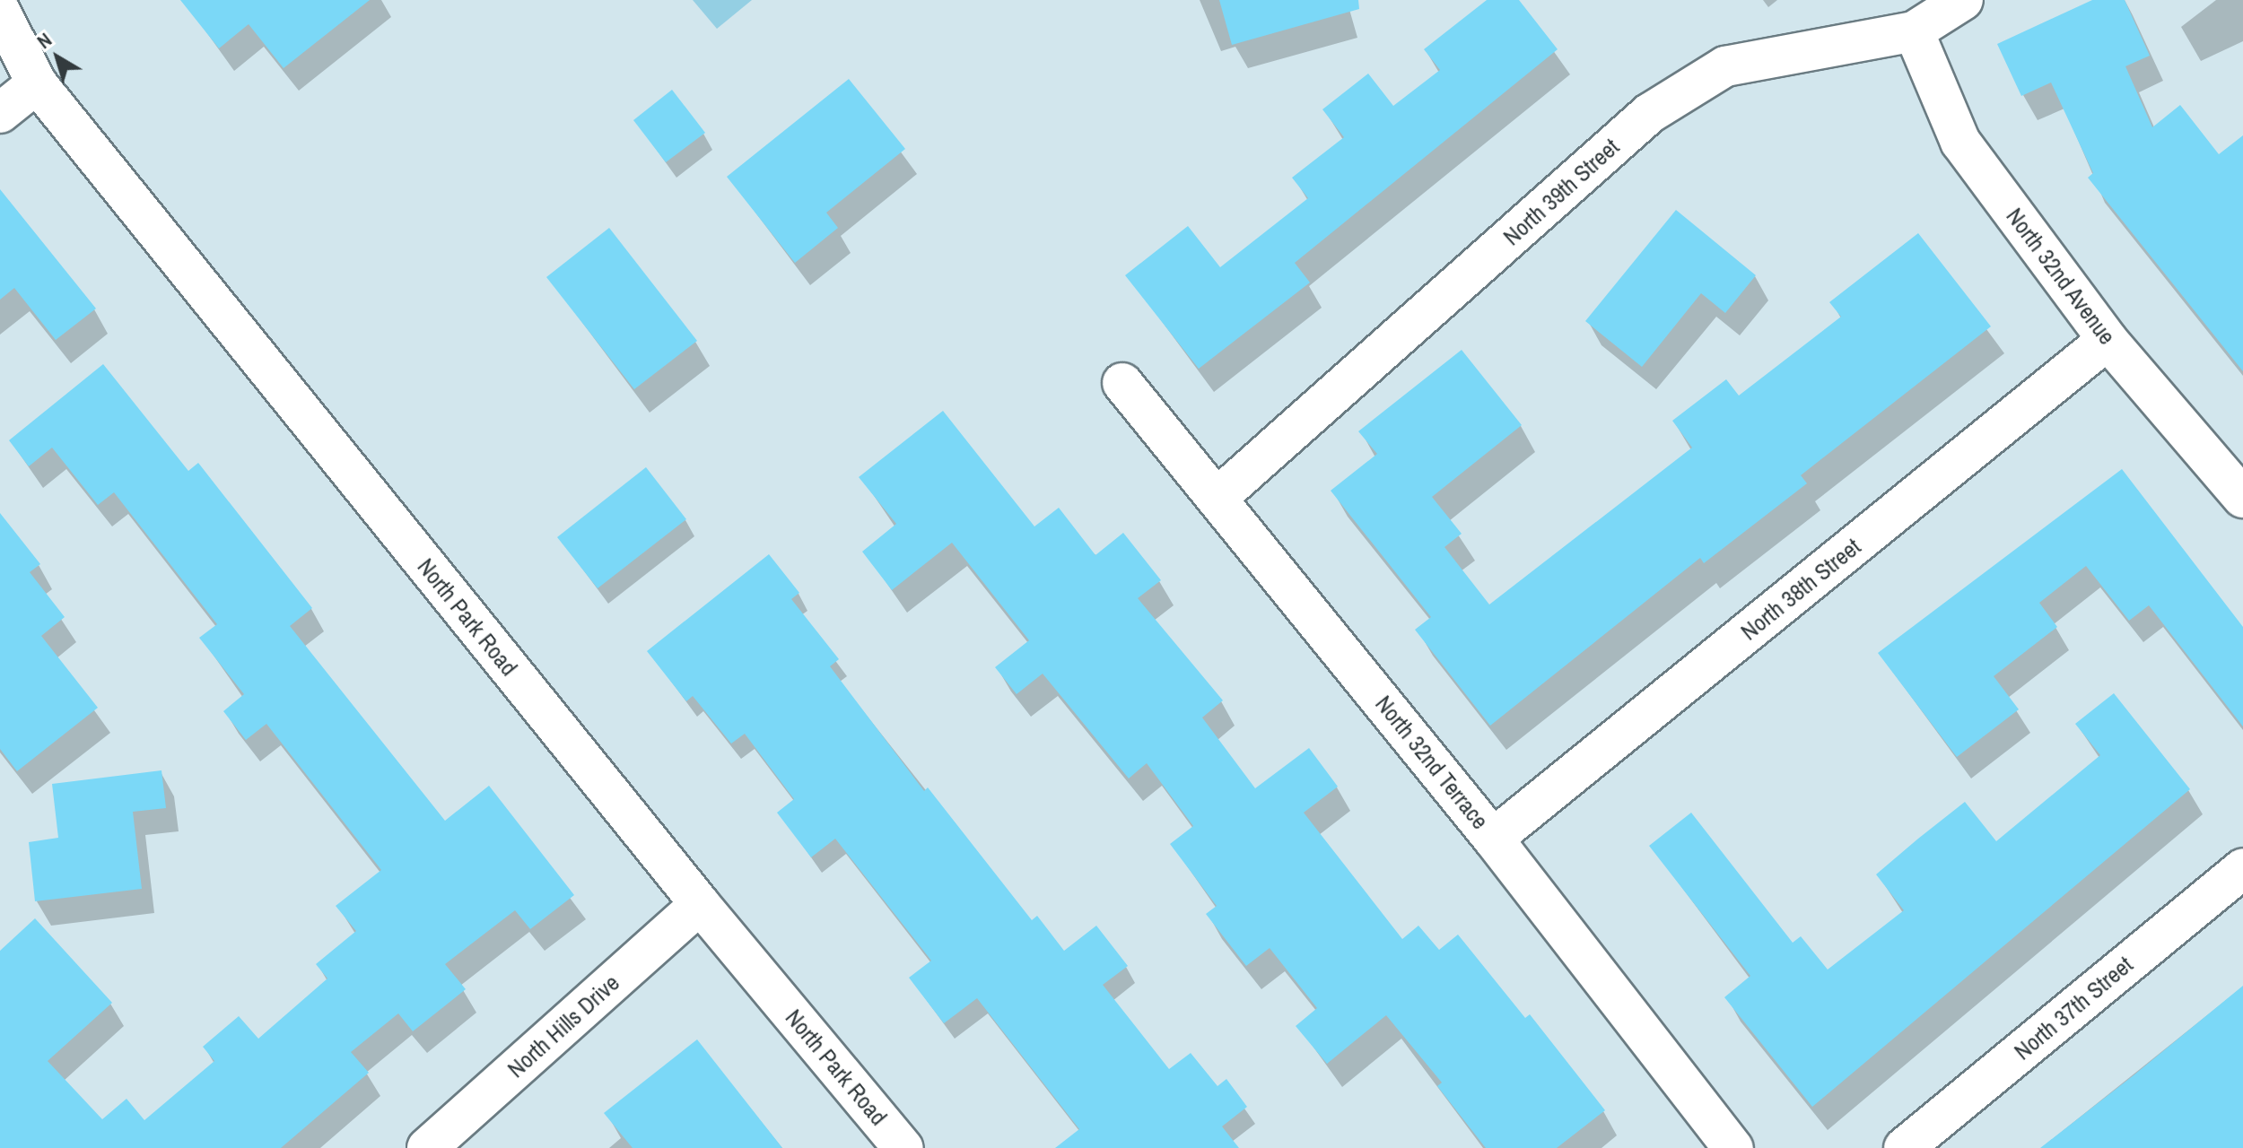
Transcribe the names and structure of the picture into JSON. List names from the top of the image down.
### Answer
{
  "streets": {
    "street": [
      "North 39th Street",
      "North 32nd Avenue",
      "North 38th Street",
      "North Park Road",
      "North 32nd Terrace",
      "North 37th Street",
      "North Hills Drive"
    ]
  },
  "crossings": [
    ["North 39th Street", "North 32nd Avenue"],
    ["North 39th Street", "North 32nd Terrace"],
    ["North 32nd Avenue", "North 38th Street"],
    ["North 38th Street", "North 32nd Terrace"],
    ["North Park Road", "North Hills Drive"]
  ],
  "north": "top left"
}
